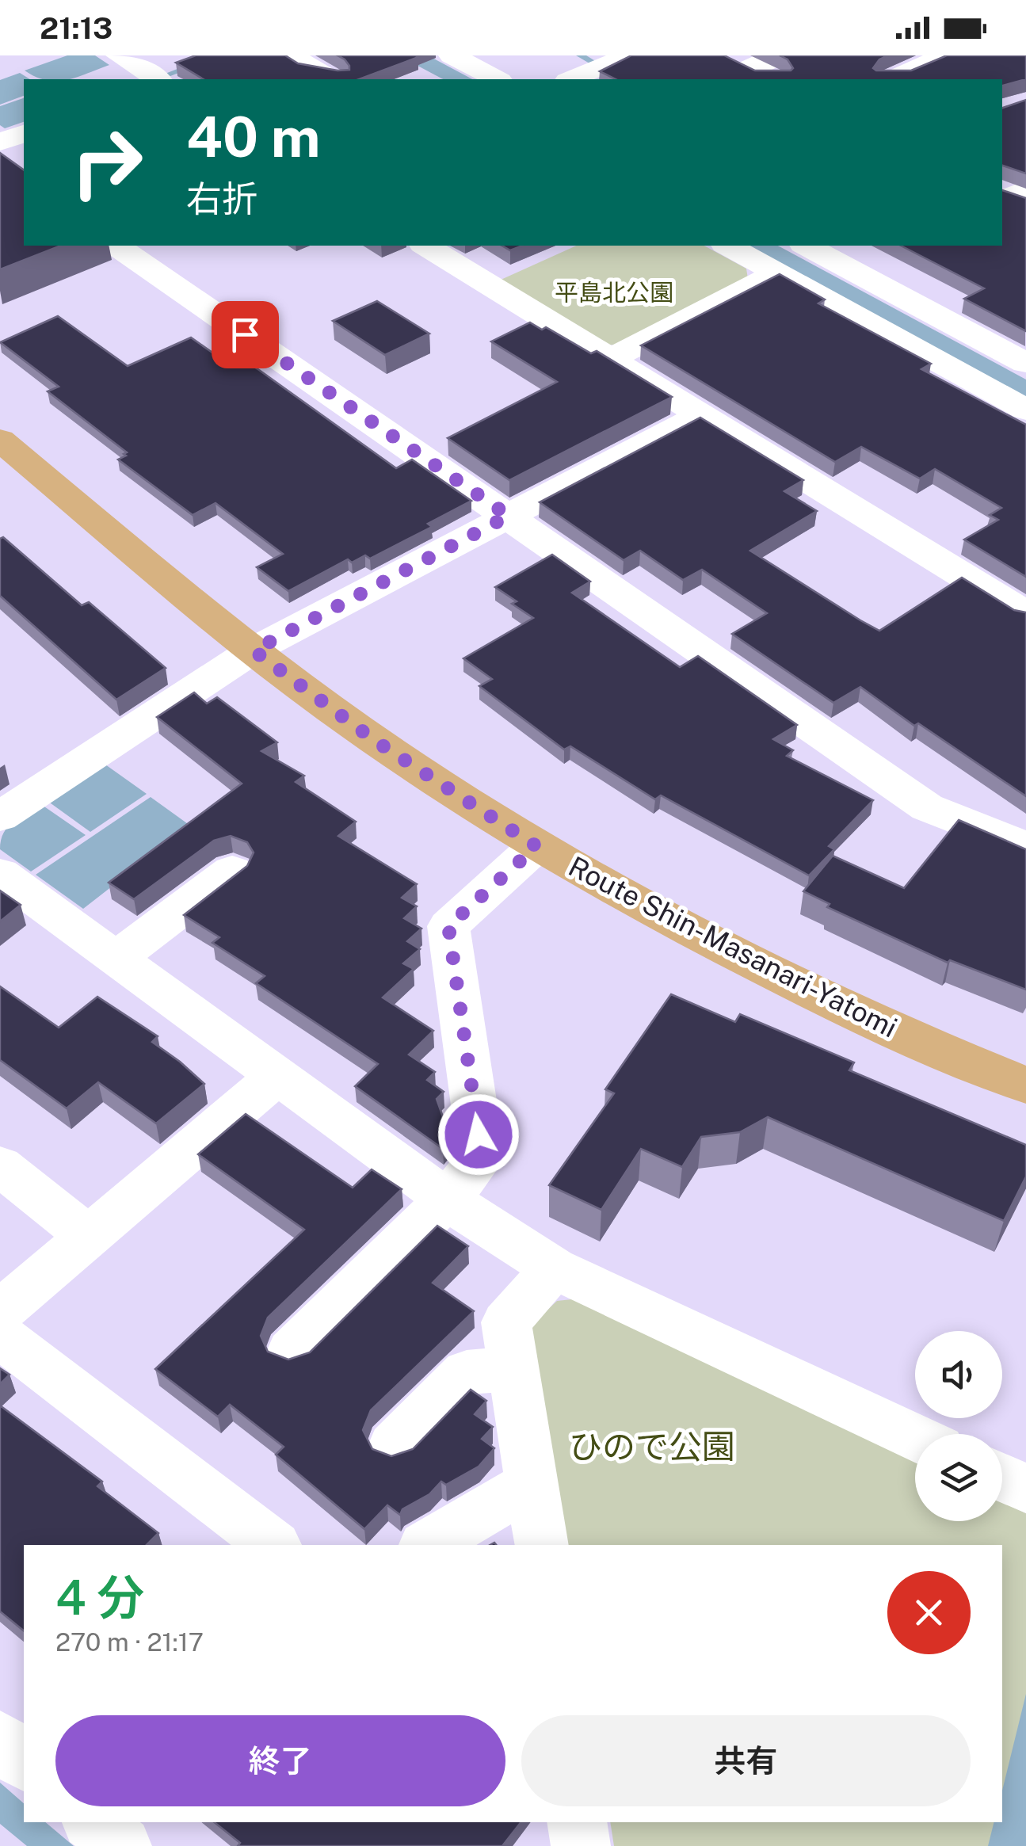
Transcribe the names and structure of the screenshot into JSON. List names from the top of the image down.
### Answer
{
  "streets": {
    "main road": ["Route Shin-Masanari-Yatomi"]
  },
  "parks": ["平島北公園", "ひので公園"],
  "page": {
    "status": "21:13",
    "turn": ["40 m", "右折"],
    "heading": ["4 分", "270 m · 21:17"],
    "buttons": ["終了", "共有"]
  }
}
